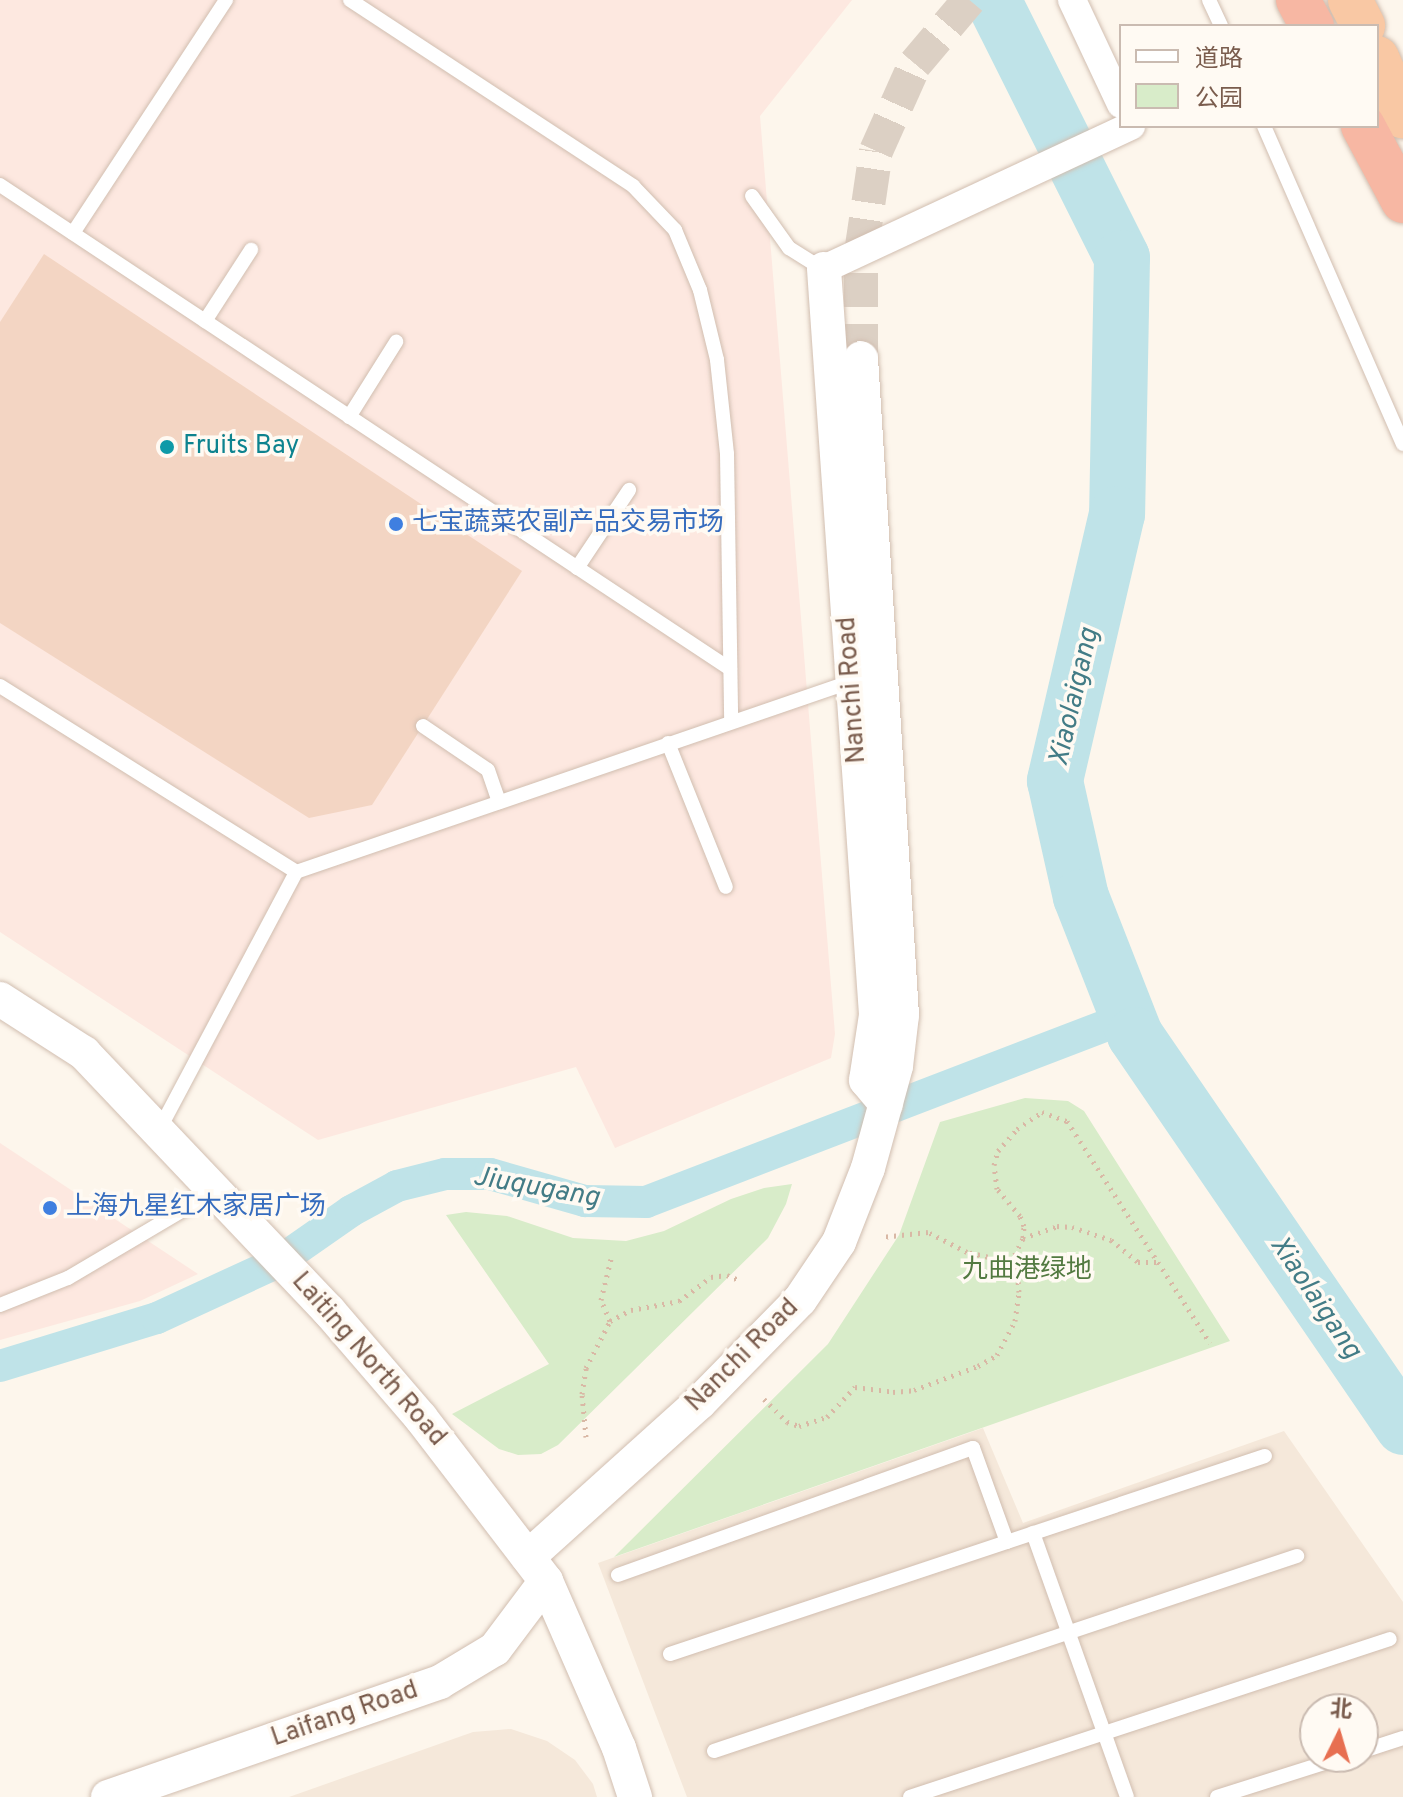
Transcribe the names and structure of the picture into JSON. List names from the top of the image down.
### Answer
{
  "streets": {
    "street": ["Nanchi Road", "Laiting North Road", "Laifang Road"]
  },
  "crossings": [
    ["Nanchi Road", "Laiting North Road"],
    ["Nanchi Road", "Laifang Road"],
    ["Laiting North Road", "Laifang Road"]
  ],
  "water": ["Xiaolaigang", "Jiuqugang"],
  "parks": ["九曲港绿地"],
  "places": ["Fruits Bay", "七宝蔬菜农副产品交易市场", "上海九星红木家居广场"],
  "legend": ["道路", "公园"],
  "north": "top"
}
